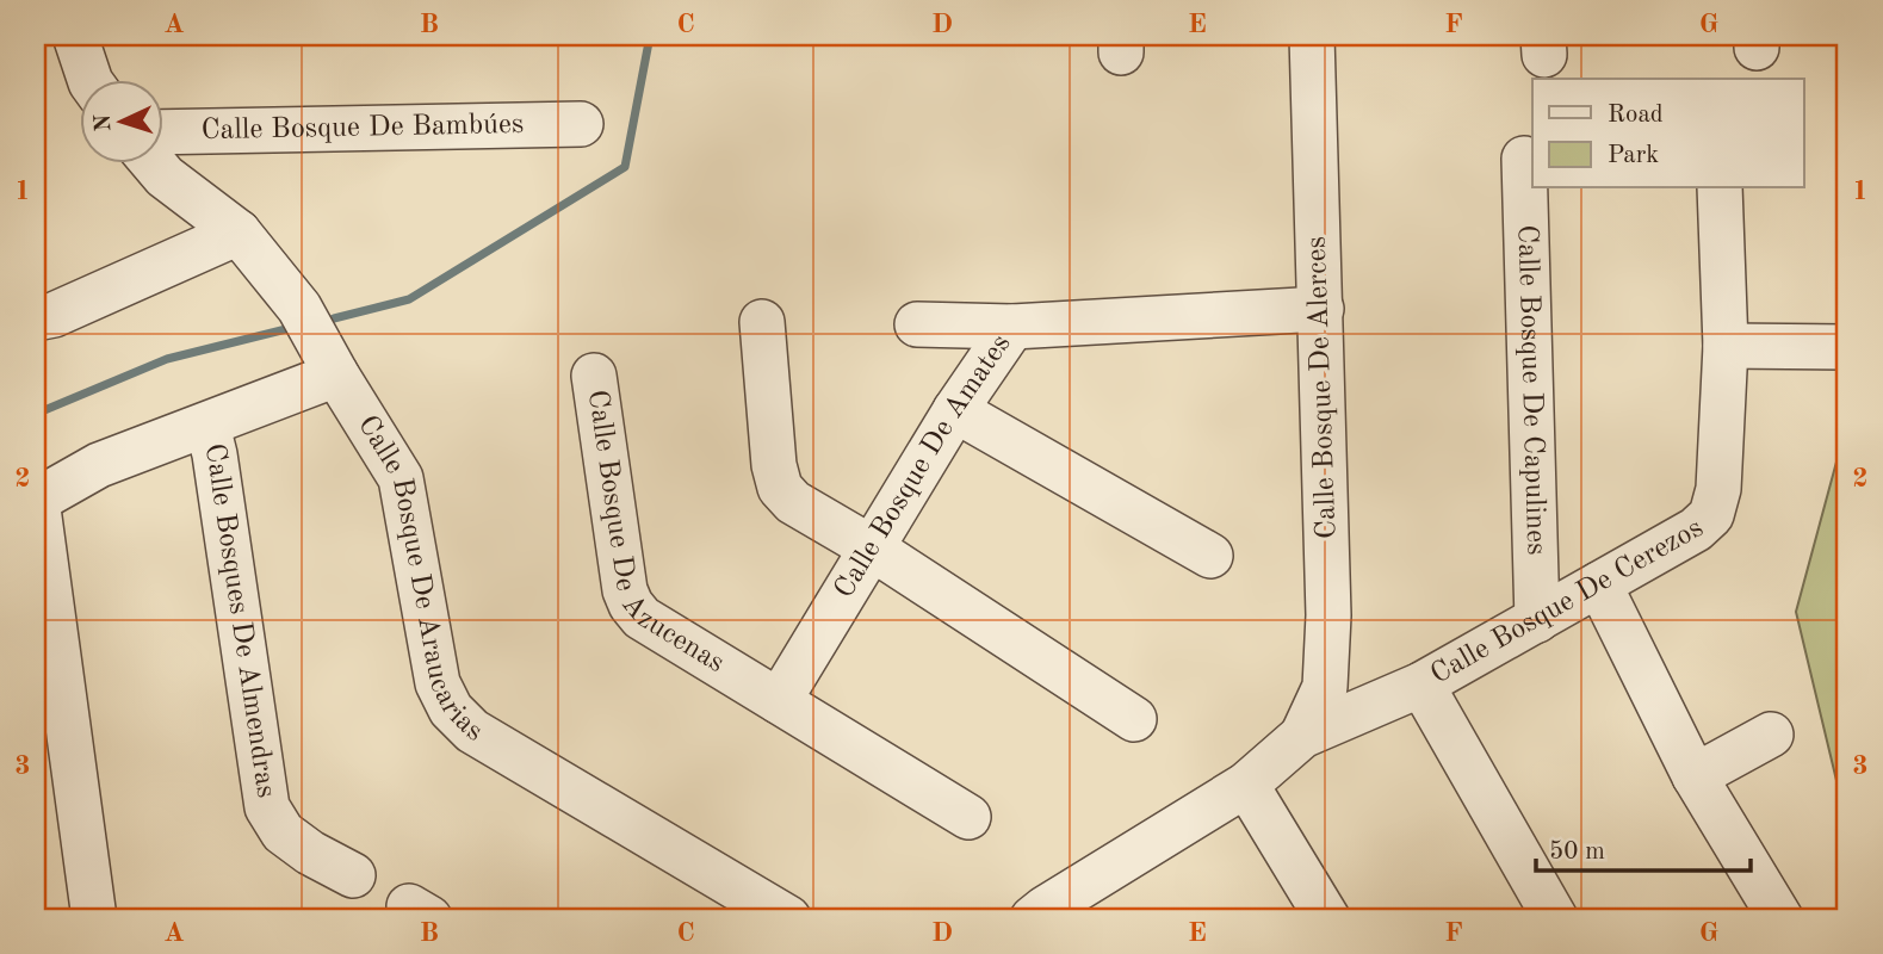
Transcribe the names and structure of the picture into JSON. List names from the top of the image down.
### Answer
{
  "streets": {
    "street": [
      "Calle Bosque De Bambúes",
      "Calle Bosque De Alerces",
      "Calle Bosque De Capulines",
      "Calle Bosque De Amates",
      "Calle Bosque De Azucenas",
      "Calle Bosque De Araucarias",
      "Calle Bosque De Cerezos",
      "Calle Bosques De Almendras"
    ]
  },
  "crossings": [
    ["Calle Bosque De Alerces", "Calle Bosque De Amates"],
    ["Calle Bosque De Alerces", "Calle Bosque De Cerezos"],
    ["Calle Bosque De Capulines", "Calle Bosque De Cerezos"],
    ["Calle Bosque De Amates", "Calle Bosque De Azucenas"]
  ],
  "legend": ["Road", "Park"],
  "scale_bar": "50 m",
  "north": "left",
  "grid": {
    "columns": [
      "A",
      "B",
      "C",
      "D",
      "E",
      "F",
      "G"
    ],
    "rows": ["1", "2", "3"]
  }
}
